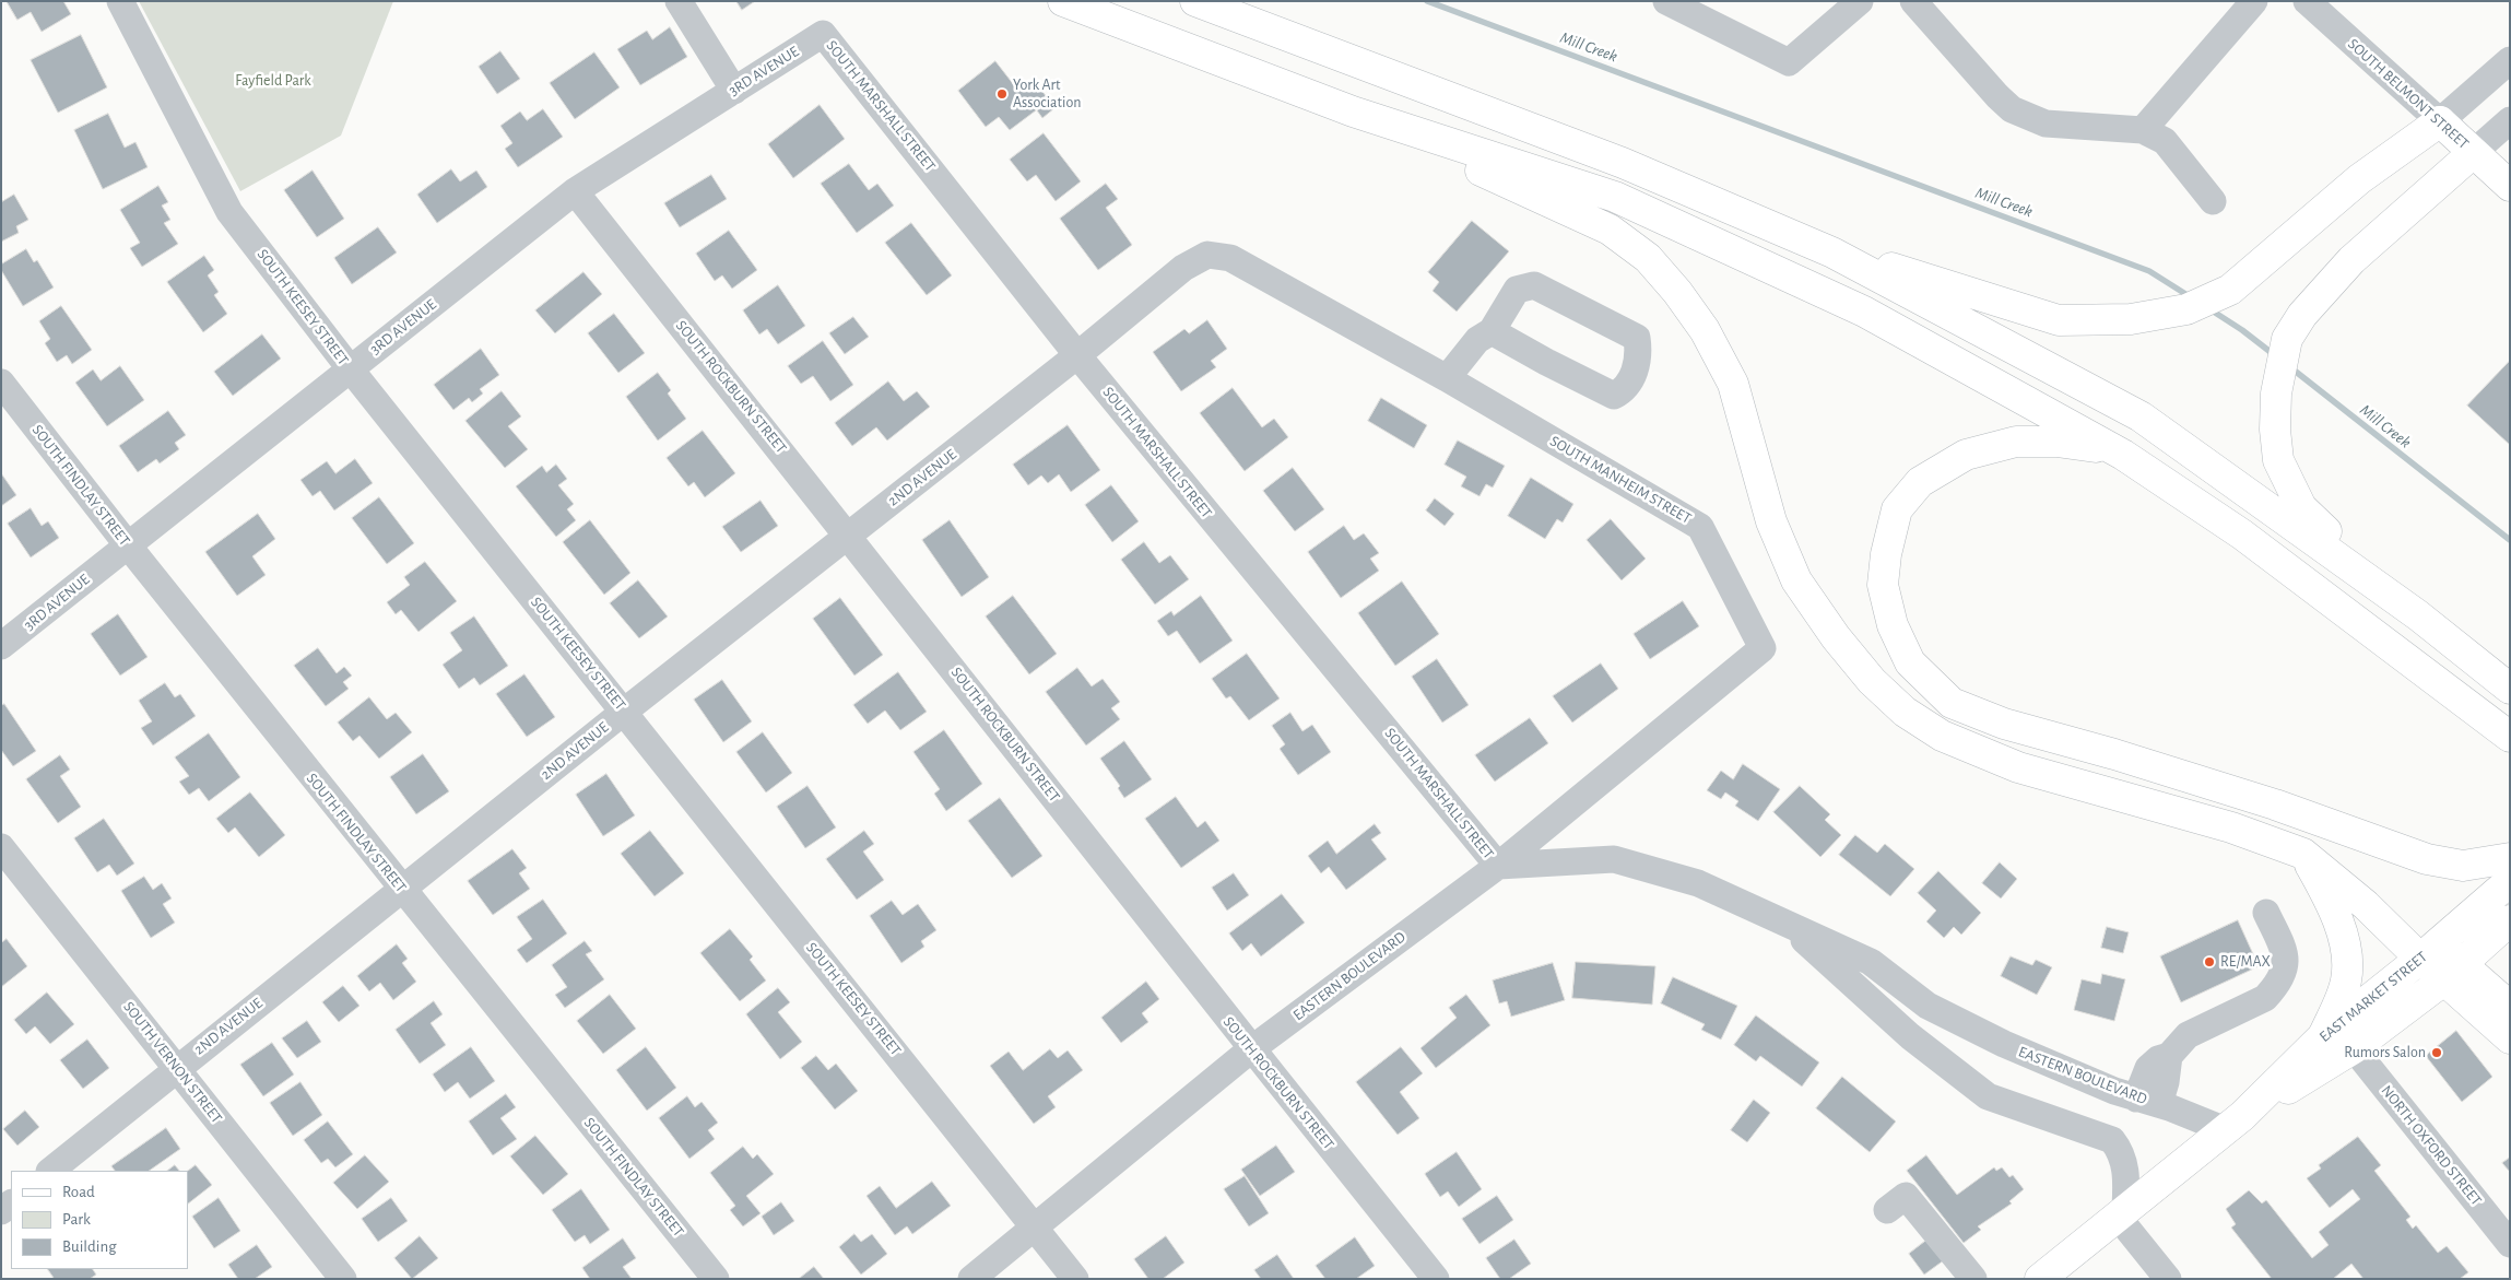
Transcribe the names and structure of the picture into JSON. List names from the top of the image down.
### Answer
{
  "streets": {
    "main road": ["SOUTH BELMONT STREET", "EAST MARKET STREET"],
    "street": [
      "3RD AVENUE",
      "SOUTH MARSHALL STREET",
      "SOUTH KEESEY STREET",
      "SOUTH ROCKBURN STREET",
      "2ND AVENUE",
      "SOUTH MANHEIM STREET",
      "SOUTH FINDLAY STREET",
      "EASTERN BOULEVARD",
      "SOUTH VERNON STREET",
      "NORTH OXFORD STREET"
    ]
  },
  "crossings": [
    ["3RD AVENUE", "SOUTH MARSHALL STREET"],
    ["3RD AVENUE", "SOUTH KEESEY STREET"],
    ["3RD AVENUE", "SOUTH ROCKBURN STREET"],
    ["3RD AVENUE", "SOUTH FINDLAY STREET"],
    ["SOUTH MARSHALL STREET", "2ND AVENUE"],
    ["SOUTH MARSHALL STREET", "SOUTH MANHEIM STREET"],
    ["SOUTH MARSHALL STREET", "EASTERN BOULEVARD"],
    ["SOUTH KEESEY STREET", "2ND AVENUE"],
    ["SOUTH KEESEY STREET", "EASTERN BOULEVARD"],
    ["SOUTH ROCKBURN STREET", "2ND AVENUE"],
    ["SOUTH ROCKBURN STREET", "EASTERN BOULEVARD"],
    ["2ND AVENUE", "SOUTH MANHEIM STREET"],
    ["2ND AVENUE", "SOUTH FINDLAY STREET"],
    ["2ND AVENUE", "SOUTH VERNON STREET"],
    ["SOUTH MANHEIM STREET", "EASTERN BOULEVARD"],
    ["EASTERN BOULEVARD", "EAST MARKET STREET"],
    ["EAST MARKET STREET", "NORTH OXFORD STREET"]
  ],
  "water": ["Mill Creek"],
  "parks": ["Fayfield Park"],
  "places": ["York Art Association", "RE/MAX", "Rumors Salon"],
  "legend": ["Road", "Park", "Building"]
}
